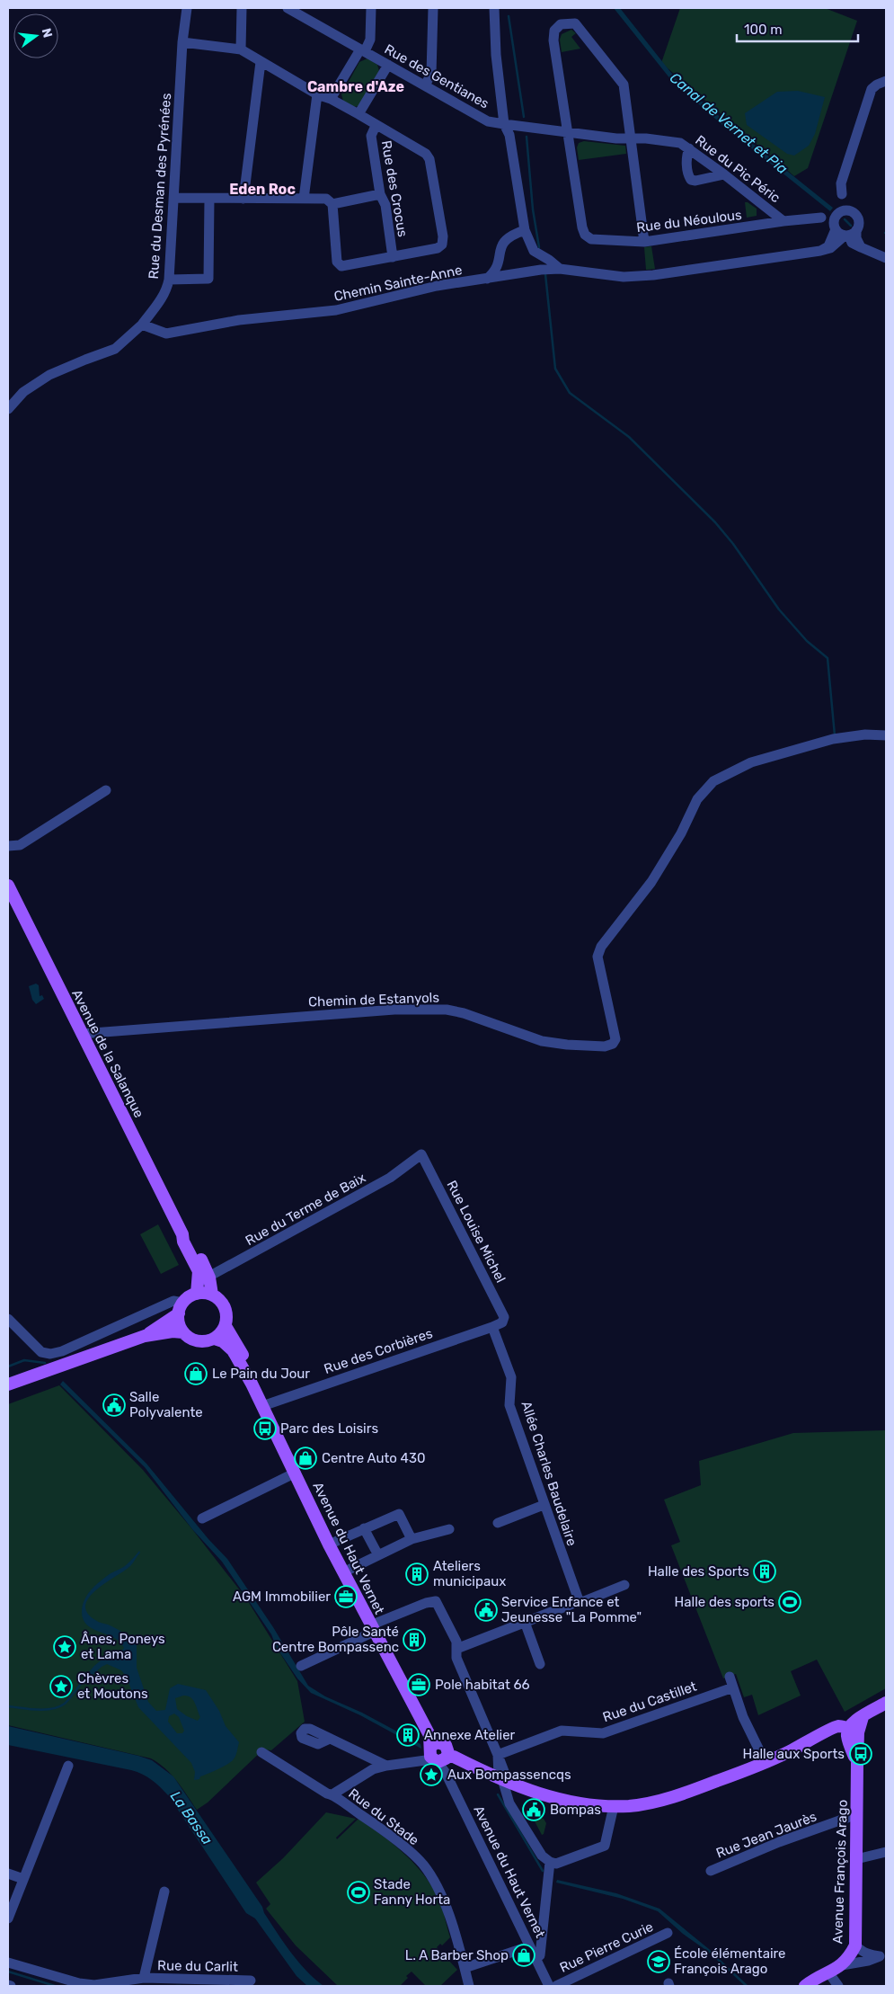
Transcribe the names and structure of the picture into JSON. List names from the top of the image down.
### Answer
{
  "streets": {
    "main road": ["Avenue de la Salanque", "Avenue du Haut Vernet", "Avenue François Arago"],
    "street": [
      "Rue des Gentianes",
      "Rue du Pic Péric",
      "Rue du Desman des Pyrénées",
      "Rue des Crocus",
      "Rue du Néoulous",
      "Chemin Sainte-Anne",
      "Chemin de Estanyols",
      "Rue du Terme de Baix",
      "Rue Louise Michel",
      "Rue des Corbières",
      "Allée Charles Baudelaire",
      "Rue du Castillet",
      "Rue du Stade",
      "Rue Jean Jaurès",
      "Rue Pierre Curie",
      "Rue du Carlit"
    ]
  },
  "crossings": [
    ["Rue des Gentianes", "Rue du Pic Péric"],
    ["Rue des Gentianes", "Rue du Néoulous"],
    ["Rue du Pic Péric", "Rue du Néoulous"],
    ["Rue du Desman des Pyrénées", "Chemin Sainte-Anne"],
    ["Chemin de Estanyols", "Avenue de la Salanque"],
    ["Avenue de la Salanque", "Rue du Terme de Baix"],
    ["Avenue de la Salanque", "Avenue du Haut Vernet"],
    ["Rue du Terme de Baix", "Rue Louise Michel"],
    ["Rue du Terme de Baix", "Avenue du Haut Vernet"],
    ["Rue Louise Michel", "Rue des Corbières"],
    ["Rue Louise Michel", "Allée Charles Baudelaire"],
    ["Rue des Corbières", "Allée Charles Baudelaire"],
    ["Rue des Corbières", "Avenue du Haut Vernet"],
    ["Rue Jean Jaurès", "Avenue François Arago"]
  ],
  "districts": ["Cambre d'Aze", "Eden Roc"],
  "water": ["Canal de Vernet et Pia", "La Bassa"],
  "places": {
    "shop": ["Le Pain du Jour", "Centre Auto 430", "L. A Barber Shop"],
    "public building": ["Salle Polyvalente", "Service Enfance et Jeunesse \"La Pomme\"", "Bompas"],
    "bus stop": ["Parc des Loisirs", "Halle aux Sports"],
    "building": [
      "Halle des Sports",
      "Ateliers municipaux",
      "Pôle Santé Centre Bompassenc",
      "Annexe Atelier"
    ],
    "office": ["AGM Immobilier", "Pole habitat 66"],
    "sports": ["Halle des sports", "Stade Fanny Horta"],
    "place": ["Ânes, Poneys et Lama", "Chèvres et Moutons", "Aux Bompassencqs"],
    "school or university": ["École élémentaire François Arago"]
  },
  "scale_bar": "100 m",
  "north": "right"
}
